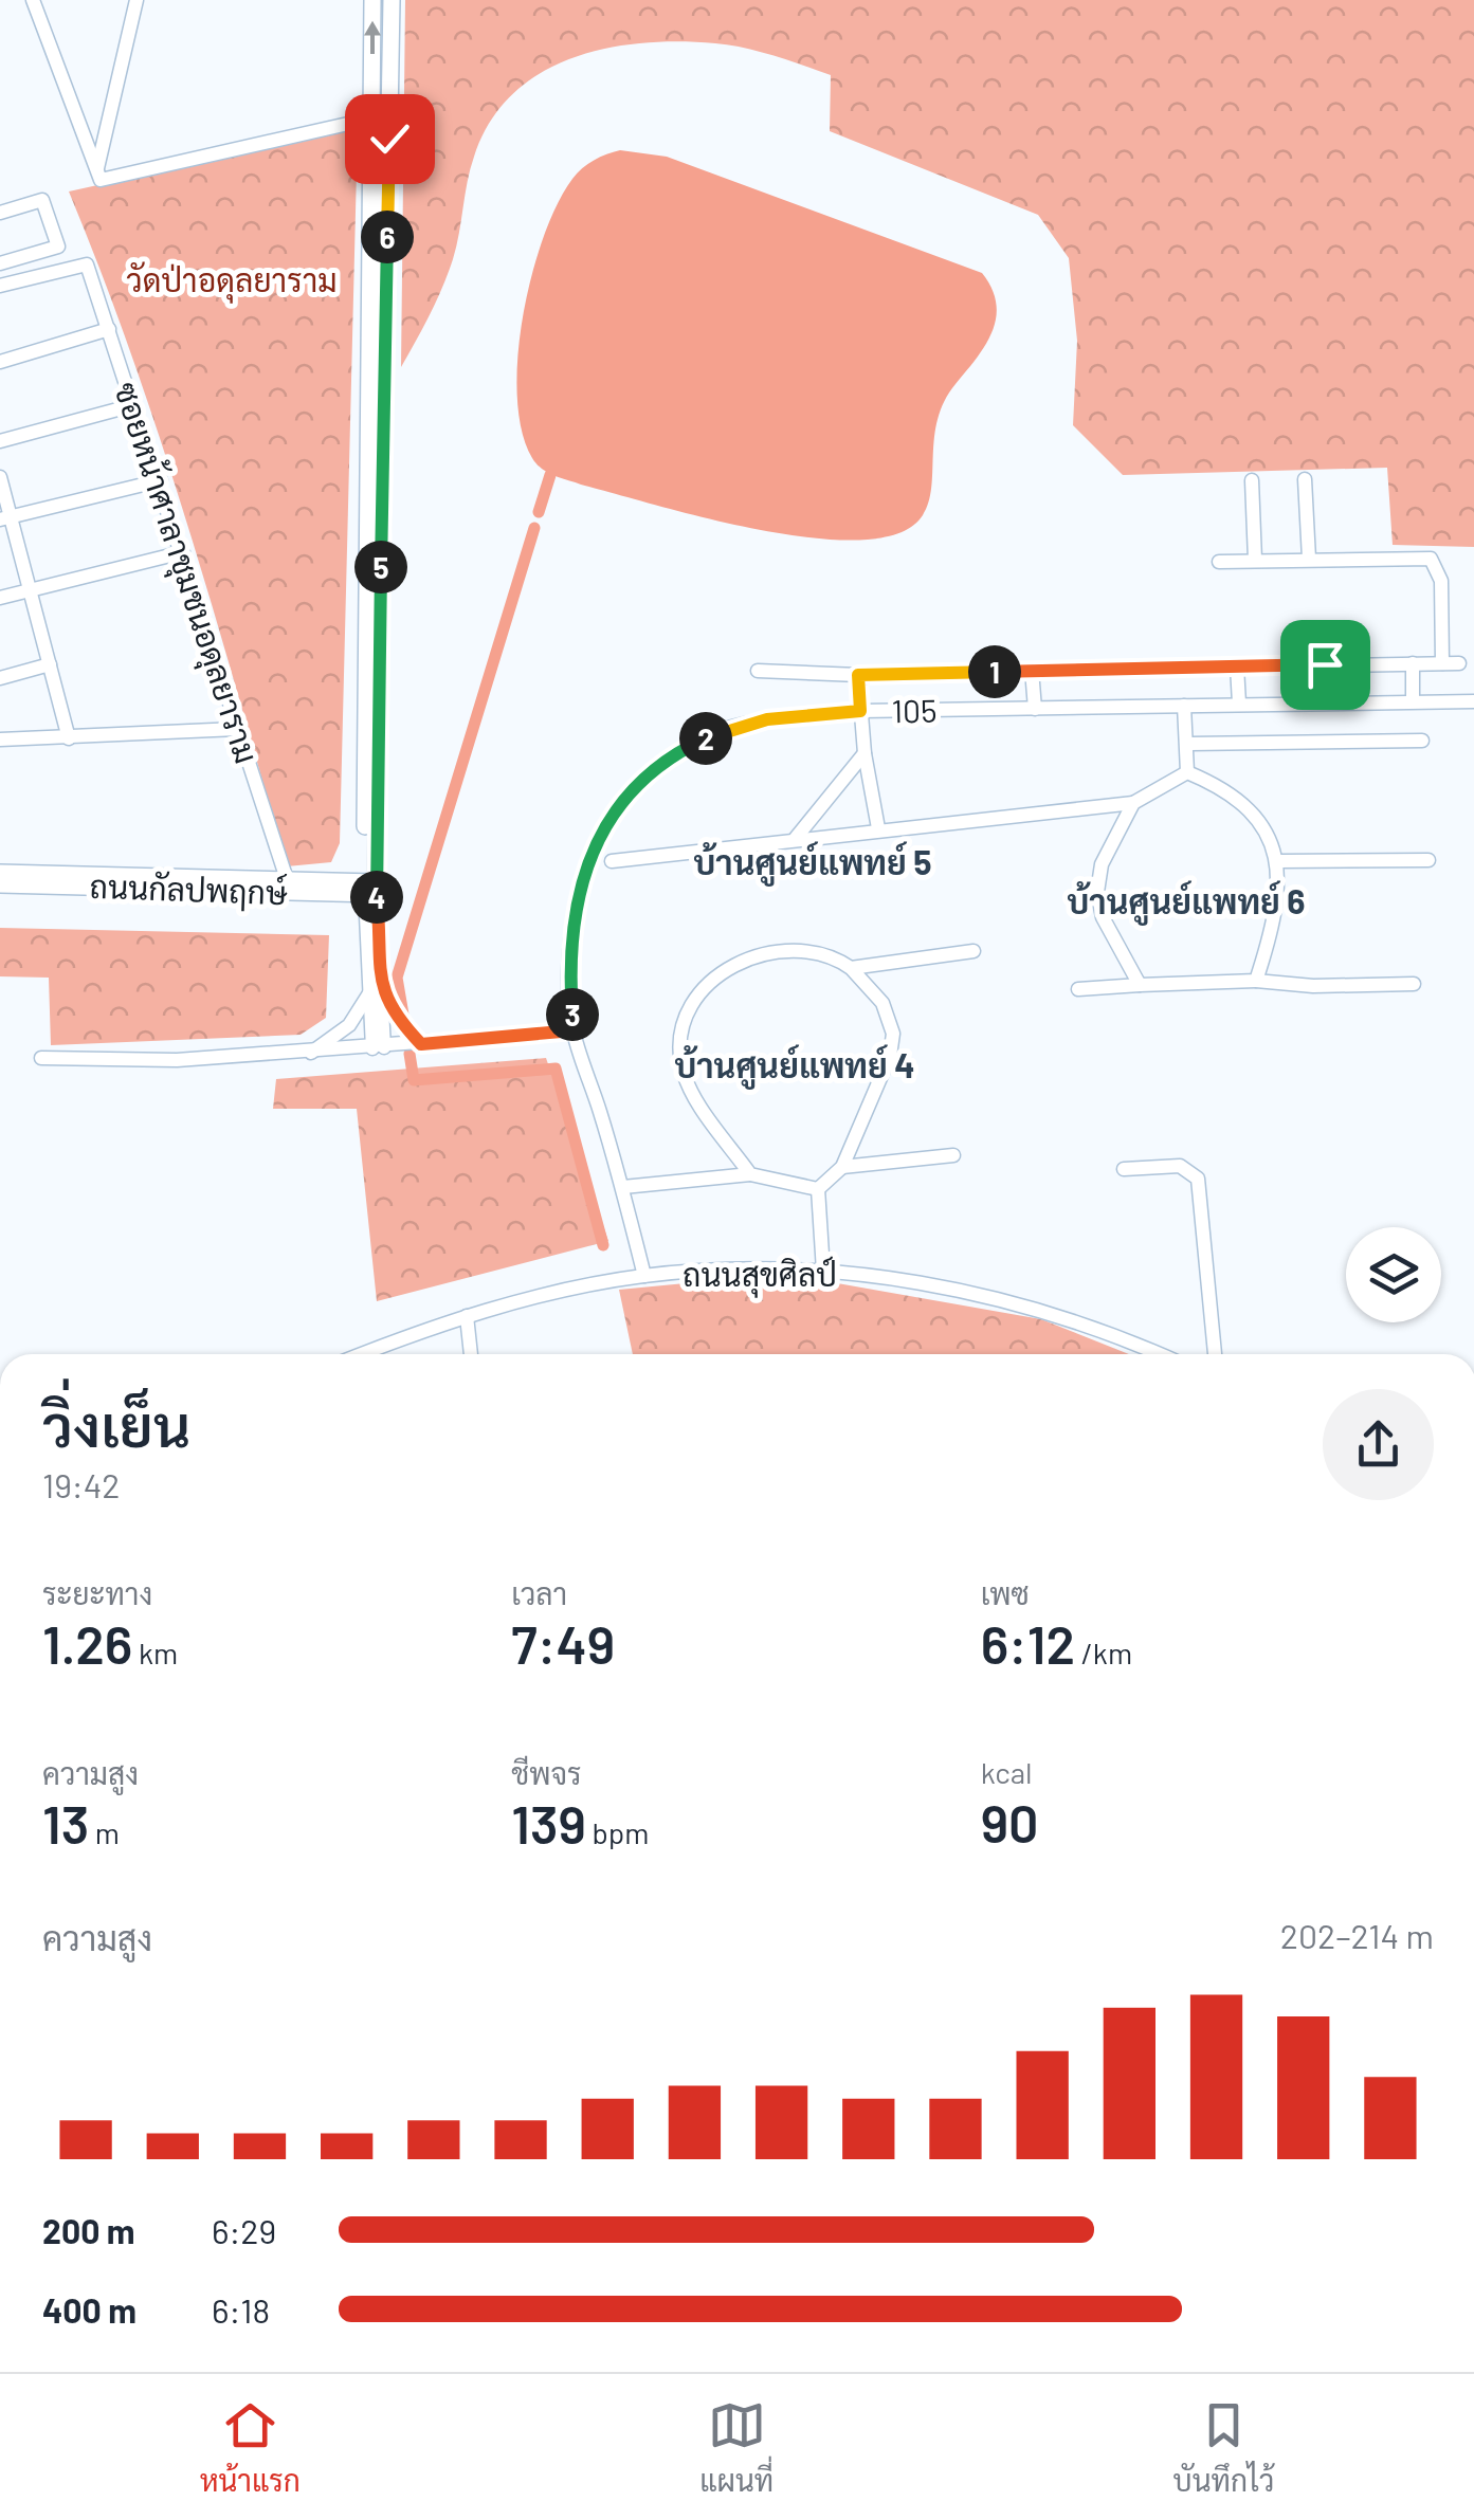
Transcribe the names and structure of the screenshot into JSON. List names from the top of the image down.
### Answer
{
  "streets": {
    "main road": ["ถนนกัลปพฤกษ์"],
    "street": ["ซอยหน้าศาลาชุมชนอดุลยาราม", "105", "ถนนสุขศิลป์"]
  },
  "crossings": [
    ["ซอยหน้าศาลาชุมชนอดุลยาราม", "ถนนกัลปพฤกษ์"],
    ["105", "ถนนสุขศิลป์"]
  ],
  "districts": ["บ้านศูนย์แพทย์ 5", "บ้านศูนย์แพทย์ 6", "บ้านศูนย์แพทย์ 4"],
  "parks": ["วัดป่าอดุลยาราม"],
  "page": {
    "pins": [
      "6",
      "5",
      "1",
      "2",
      "4",
      "3"
    ],
    "heading": ["วิ่งเย็น", "19:42"],
    "stats": [
      ["ระยะทาง", "1.26 km"],
      ["เวลา", "7:49"],
      ["เพซ", "6:12 /km"],
      ["ความสูง", "13 m"],
      ["ชีพจร", "139 bpm"],
      ["kcal", "90"]
    ],
    "chart": ["ความสูง", "202–214 m"],
    "list": [
      {
        "name": "200 m",
        "note": "6:29"
      },
      {
        "name": "400 m",
        "note": "6:18"
      }
    ],
    "tabs": ["หน้าแรก", "แผนที่", "บันทึกไว้"]
  }
}
